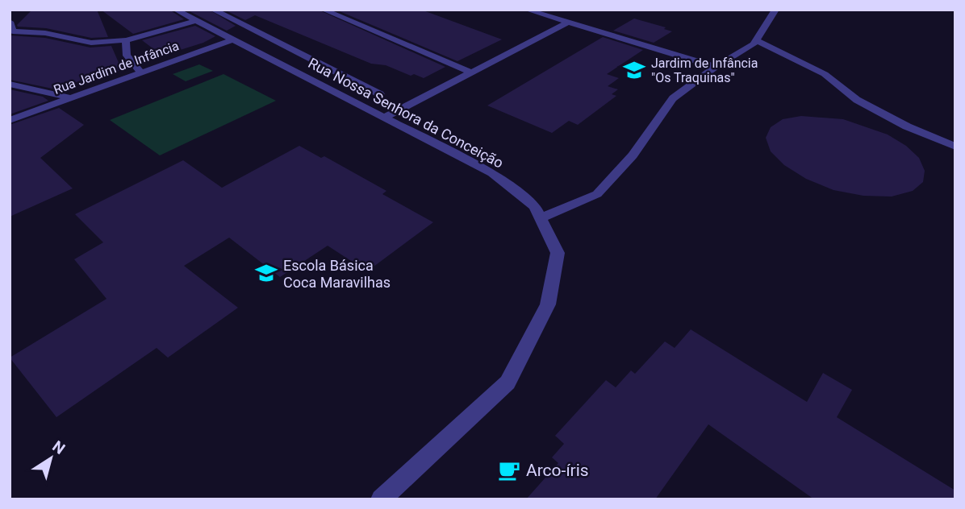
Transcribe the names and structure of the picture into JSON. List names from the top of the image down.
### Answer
{
  "streets": {
    "street": ["Rua Jardim de Infância", "Rua Nossa Senhora da Conceição"]
  },
  "crossings": [
    ["Rua Jardim de Infância", "Rua Nossa Senhora da Conceição"]
  ],
  "places": {
    "school or university": ["Jardim de Infância \"Os Traquinas\"", "Escola Básica Coca Maravilhas"],
    "cafe": ["Arco-íris"]
  },
  "north": "top right"
}
